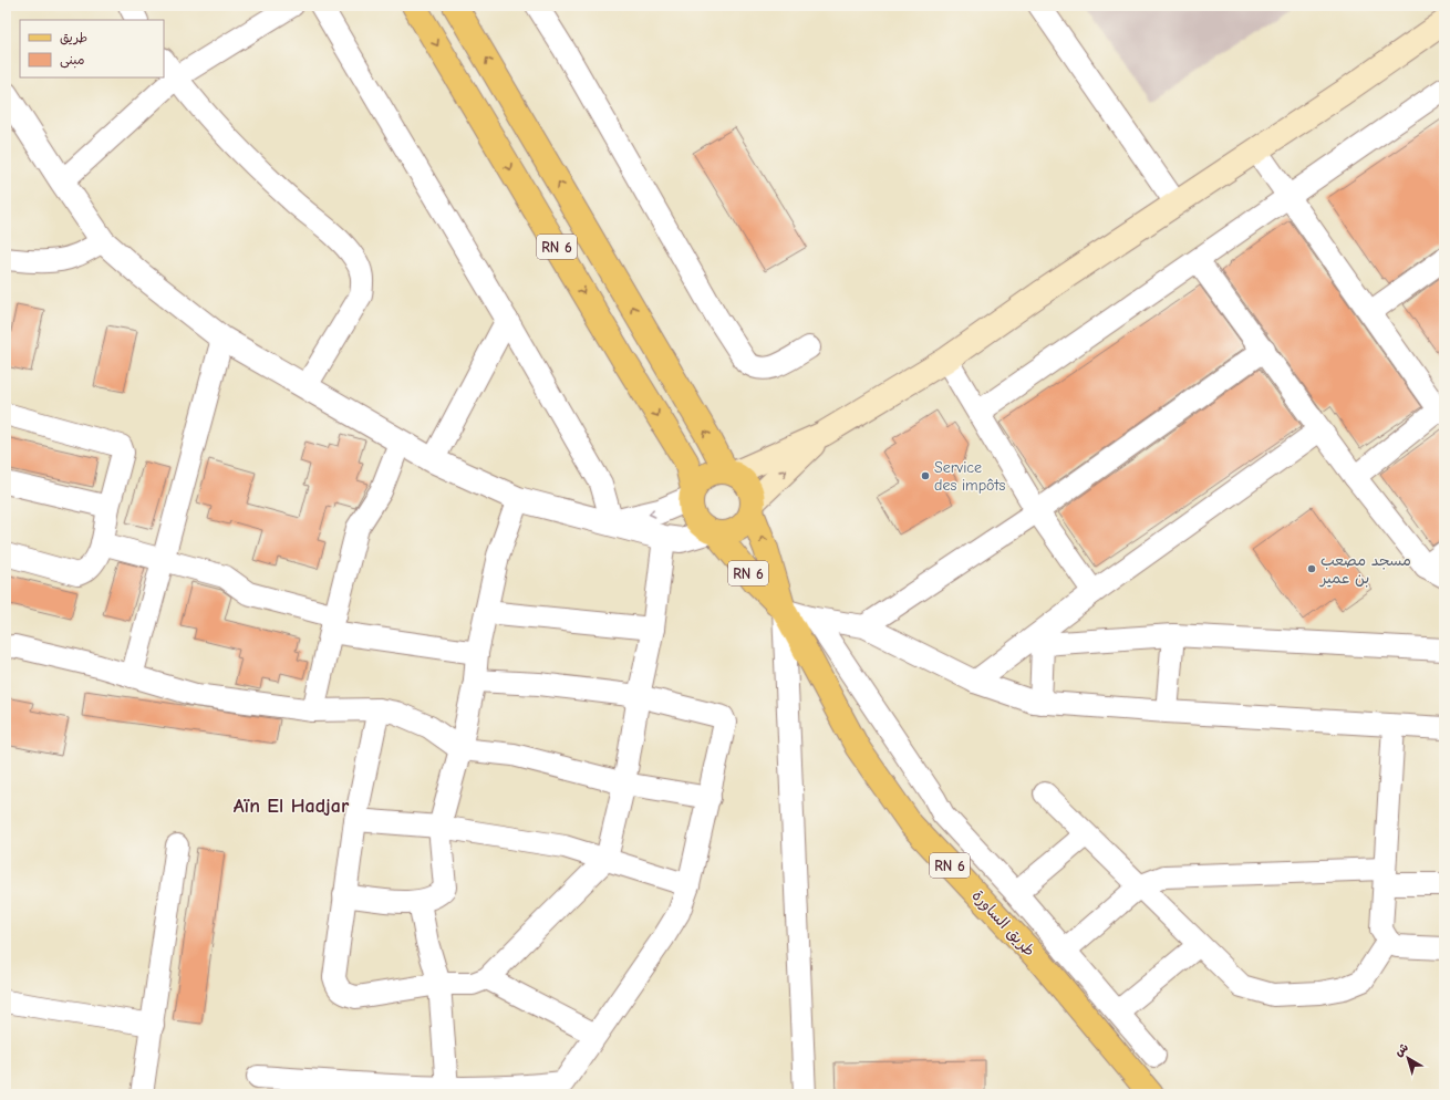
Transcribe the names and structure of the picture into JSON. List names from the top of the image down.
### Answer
{
  "streets": {
    "main road": ["RN 6", "طريق الساورة"]
  },
  "crossings": [
    ["RN 6", "طريق الساورة"]
  ],
  "districts": ["Aïn El Hadjar"],
  "places": ["Service des impôts", "مسجد مصعب بن عمير"],
  "legend": ["طريق", "مبنى"],
  "north": "top left"
}
